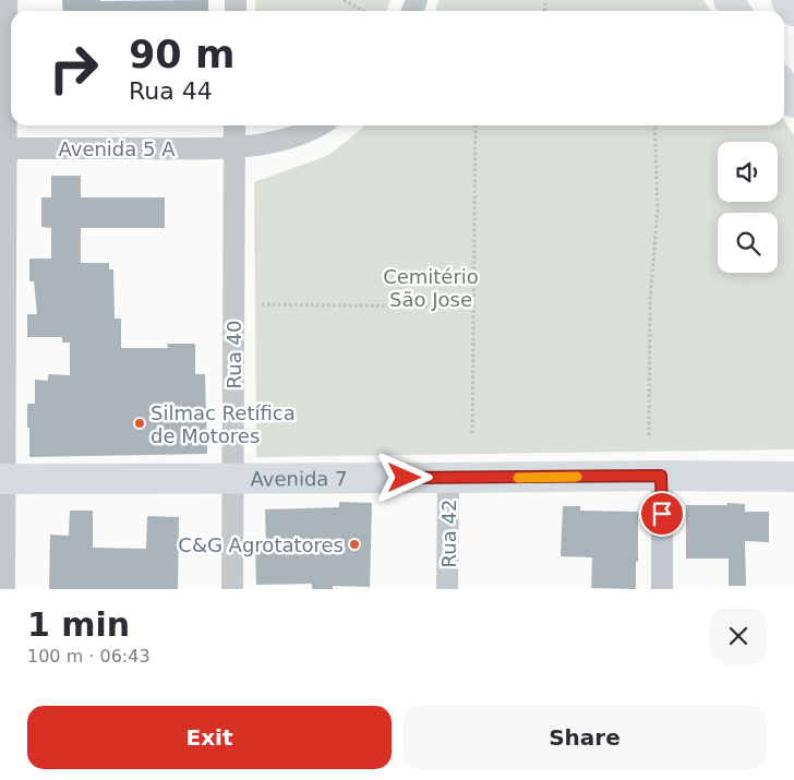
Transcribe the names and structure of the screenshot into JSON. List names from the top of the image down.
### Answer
{
  "streets": {
    "street": [
      "Avenida 5 A",
      "Rua 40",
      "Avenida 7",
      "Rua 42"
    ]
  },
  "crossings": [
    ["Avenida 5 A", "Rua 40"],
    ["Rua 40", "Avenida 7"],
    ["Avenida 7", "Rua 42"]
  ],
  "parks": ["Cemitério São Jose"],
  "places": ["Silmac Retífica de Motores", "C&G Agrotatores"],
  "page": {
    "turn": ["90 m", "Rua 44"],
    "heading": ["1 min", "100 m · 06:43"],
    "buttons": ["Exit", "Share"]
  }
}
